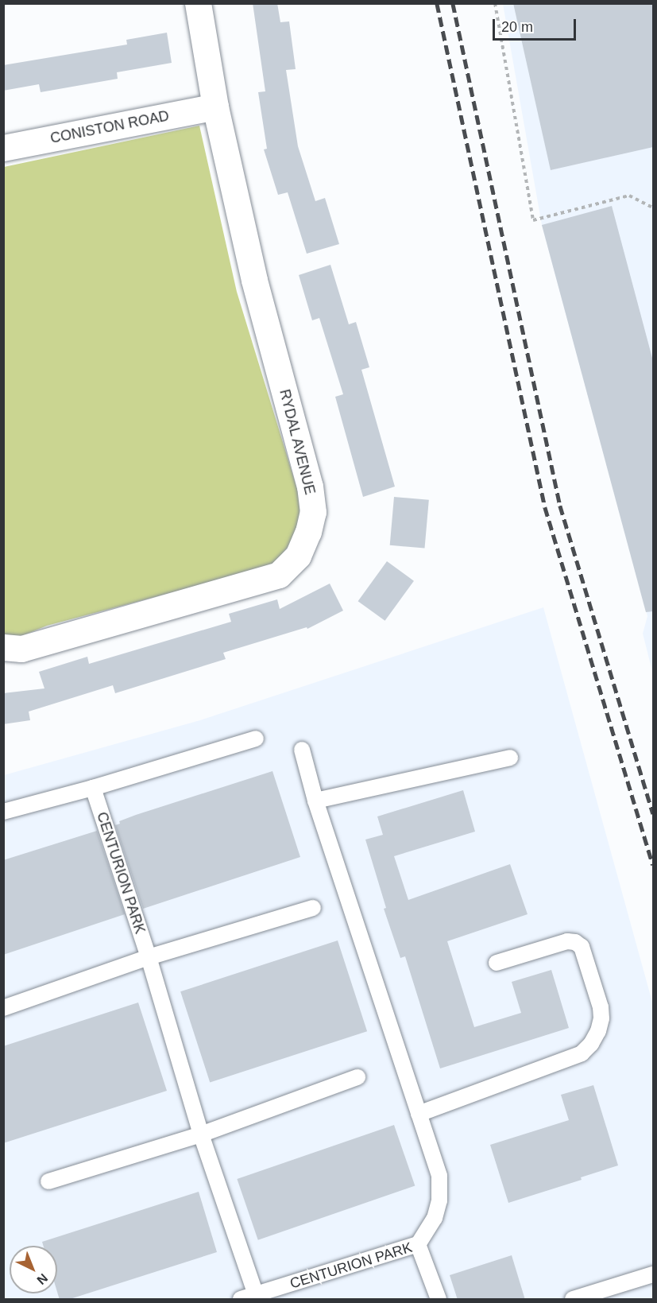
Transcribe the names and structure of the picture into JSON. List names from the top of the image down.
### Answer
{
  "streets": {
    "street": ["CONISTON ROAD", "RYDAL AVENUE"],
    "lane": ["CENTURION PARK"]
  },
  "crossings": [
    ["CONISTON ROAD", "RYDAL AVENUE"]
  ],
  "scale_bar": "20 m",
  "north": "bottom right"
}
